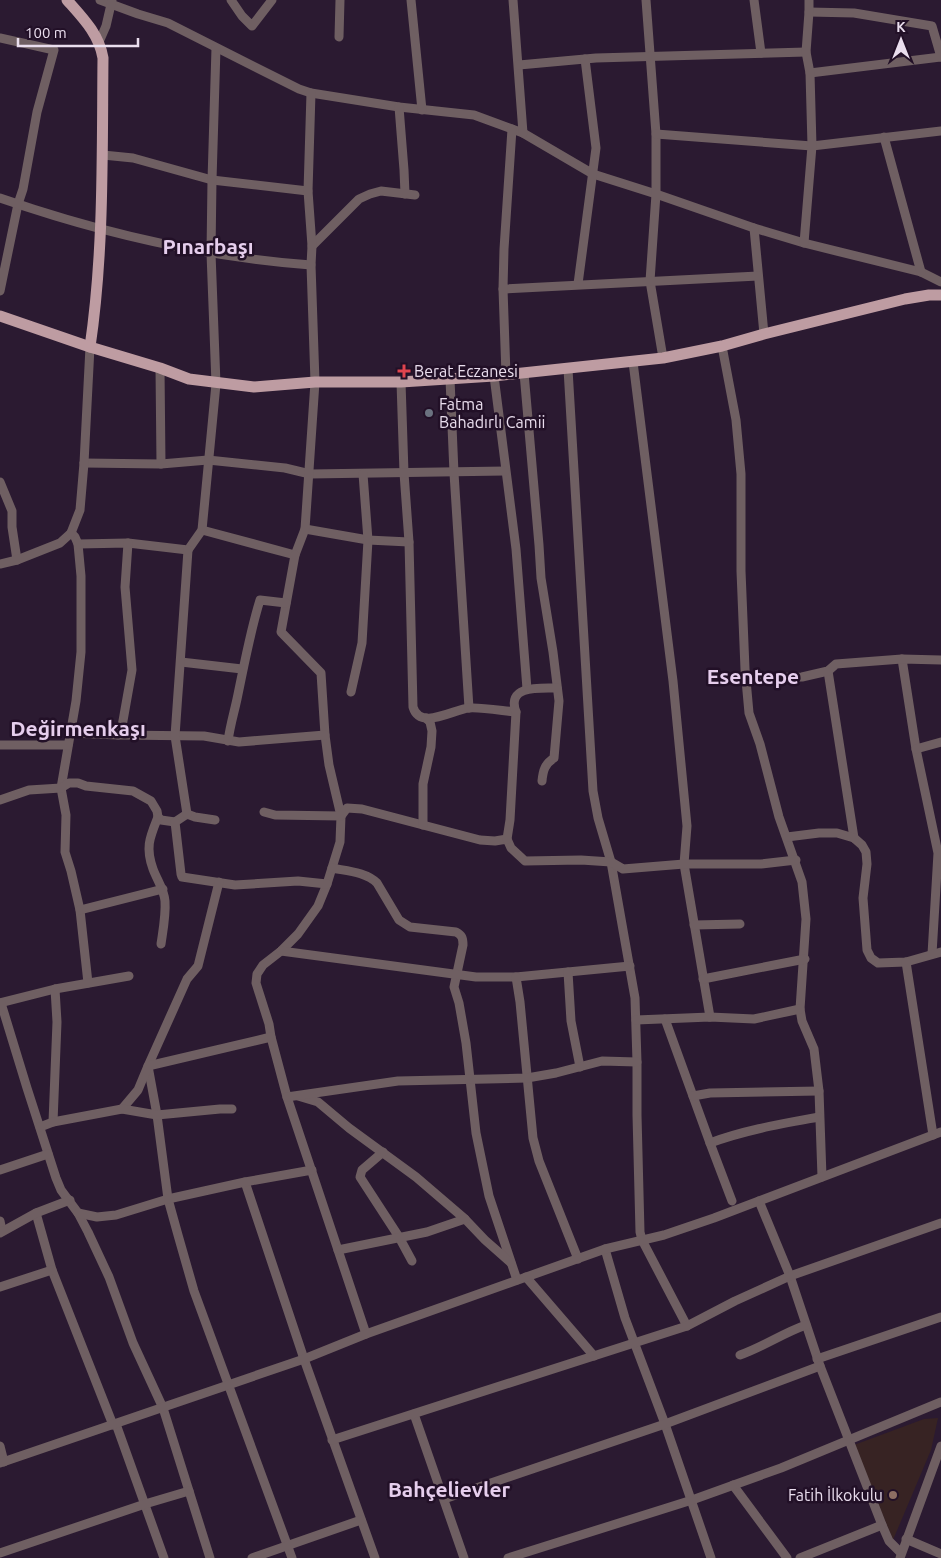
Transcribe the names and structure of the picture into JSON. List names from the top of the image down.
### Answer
{
  "districts": [
    "Pınarbaşı",
    "Esentepe",
    "Değirmenkaşı",
    "Bahçelievler"
  ],
  "places": {
    "health": ["Berat Eczanesi"],
    "other": ["Fatma Bahadırlı Camii", "Fatih İlkokulu"]
  },
  "scale_bar": "100 m",
  "north": "top"
}
